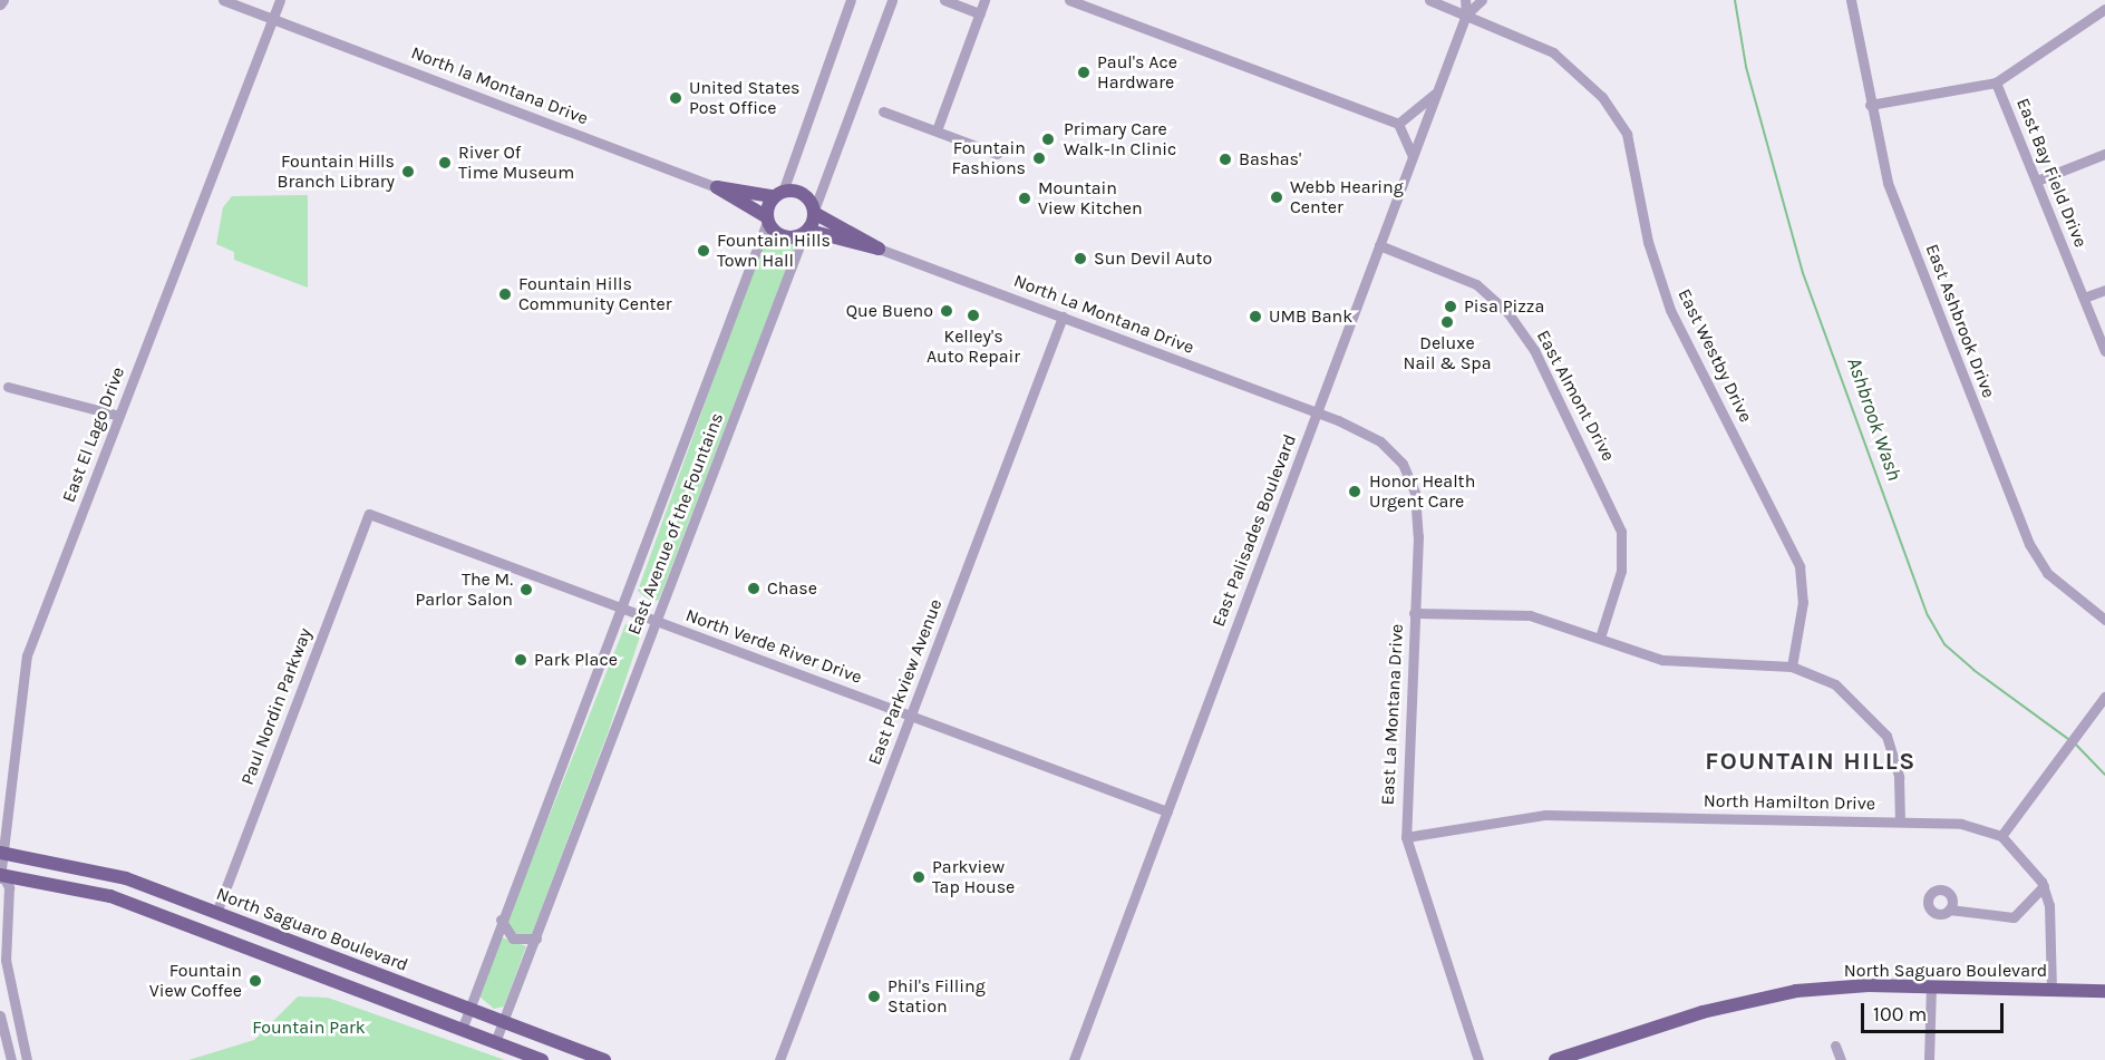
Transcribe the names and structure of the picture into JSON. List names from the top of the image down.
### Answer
{
  "streets": {
    "main road": ["North La Montana Drive", "North Saguaro Boulevard"],
    "street": [
      "North la Montana Drive",
      "East Bay Field Drive",
      "East Ashbrook Drive",
      "East Westby Drive",
      "East Almont Drive",
      "East El Lago Drive",
      "East Avenue of the Fountains",
      "East Palisades Boulevard",
      "North Verde River Drive",
      "East Parkview Avenue",
      "Paul Nordin Parkway",
      "East La Montana Drive",
      "North Hamilton Drive"
    ]
  },
  "crossings": [
    ["North la Montana Drive", "East El Lago Drive"],
    ["North La Montana Drive", "East Avenue of the Fountains"],
    ["North La Montana Drive", "East Palisades Boulevard"],
    ["North La Montana Drive", "East Parkview Avenue"],
    ["North La Montana Drive", "East La Montana Drive"],
    ["East Westby Drive", "East Palisades Boulevard"],
    ["East Almont Drive", "East Palisades Boulevard"],
    ["East El Lago Drive", "North Saguaro Boulevard"],
    ["East Avenue of the Fountains", "North Verde River Drive"],
    ["East Avenue of the Fountains", "North Saguaro Boulevard"],
    ["East Palisades Boulevard", "North Verde River Drive"],
    ["East Palisades Boulevard", "East La Montana Drive"],
    ["North Verde River Drive", "East Parkview Avenue"],
    ["North Verde River Drive", "Paul Nordin Parkway"],
    ["Paul Nordin Parkway", "North Saguaro Boulevard"],
    ["East La Montana Drive", "North Hamilton Drive"]
  ],
  "districts": ["FOUNTAIN HILLS"],
  "water": ["Ashbrook Wash"],
  "parks": ["Fountain Park"],
  "places": [
    "Paul's Ace Hardware",
    "United States Post Office",
    "Primary Care Walk-In Clinic",
    "Fountain Fashions",
    "Bashas'",
    "River Of Time Museum",
    "Fountain Hills Branch Library",
    "Webb Hearing Center",
    "Mountain View Kitchen",
    "Fountain Hills Town Hall",
    "Sun Devil Auto",
    "Fountain Hills Community Center",
    "Pisa Pizza",
    "Que Bueno",
    "Kelley's Auto Repair",
    "UMB Bank",
    "Deluxe Nail & Spa",
    "Honor Health Urgent Care",
    "Chase",
    "The M. Parlor Salon",
    "Park Place",
    "Parkview Tap House",
    "Fountain View Coffee",
    "Phil's Filling Station"
  ],
  "scale_bar": "100 m"
}
